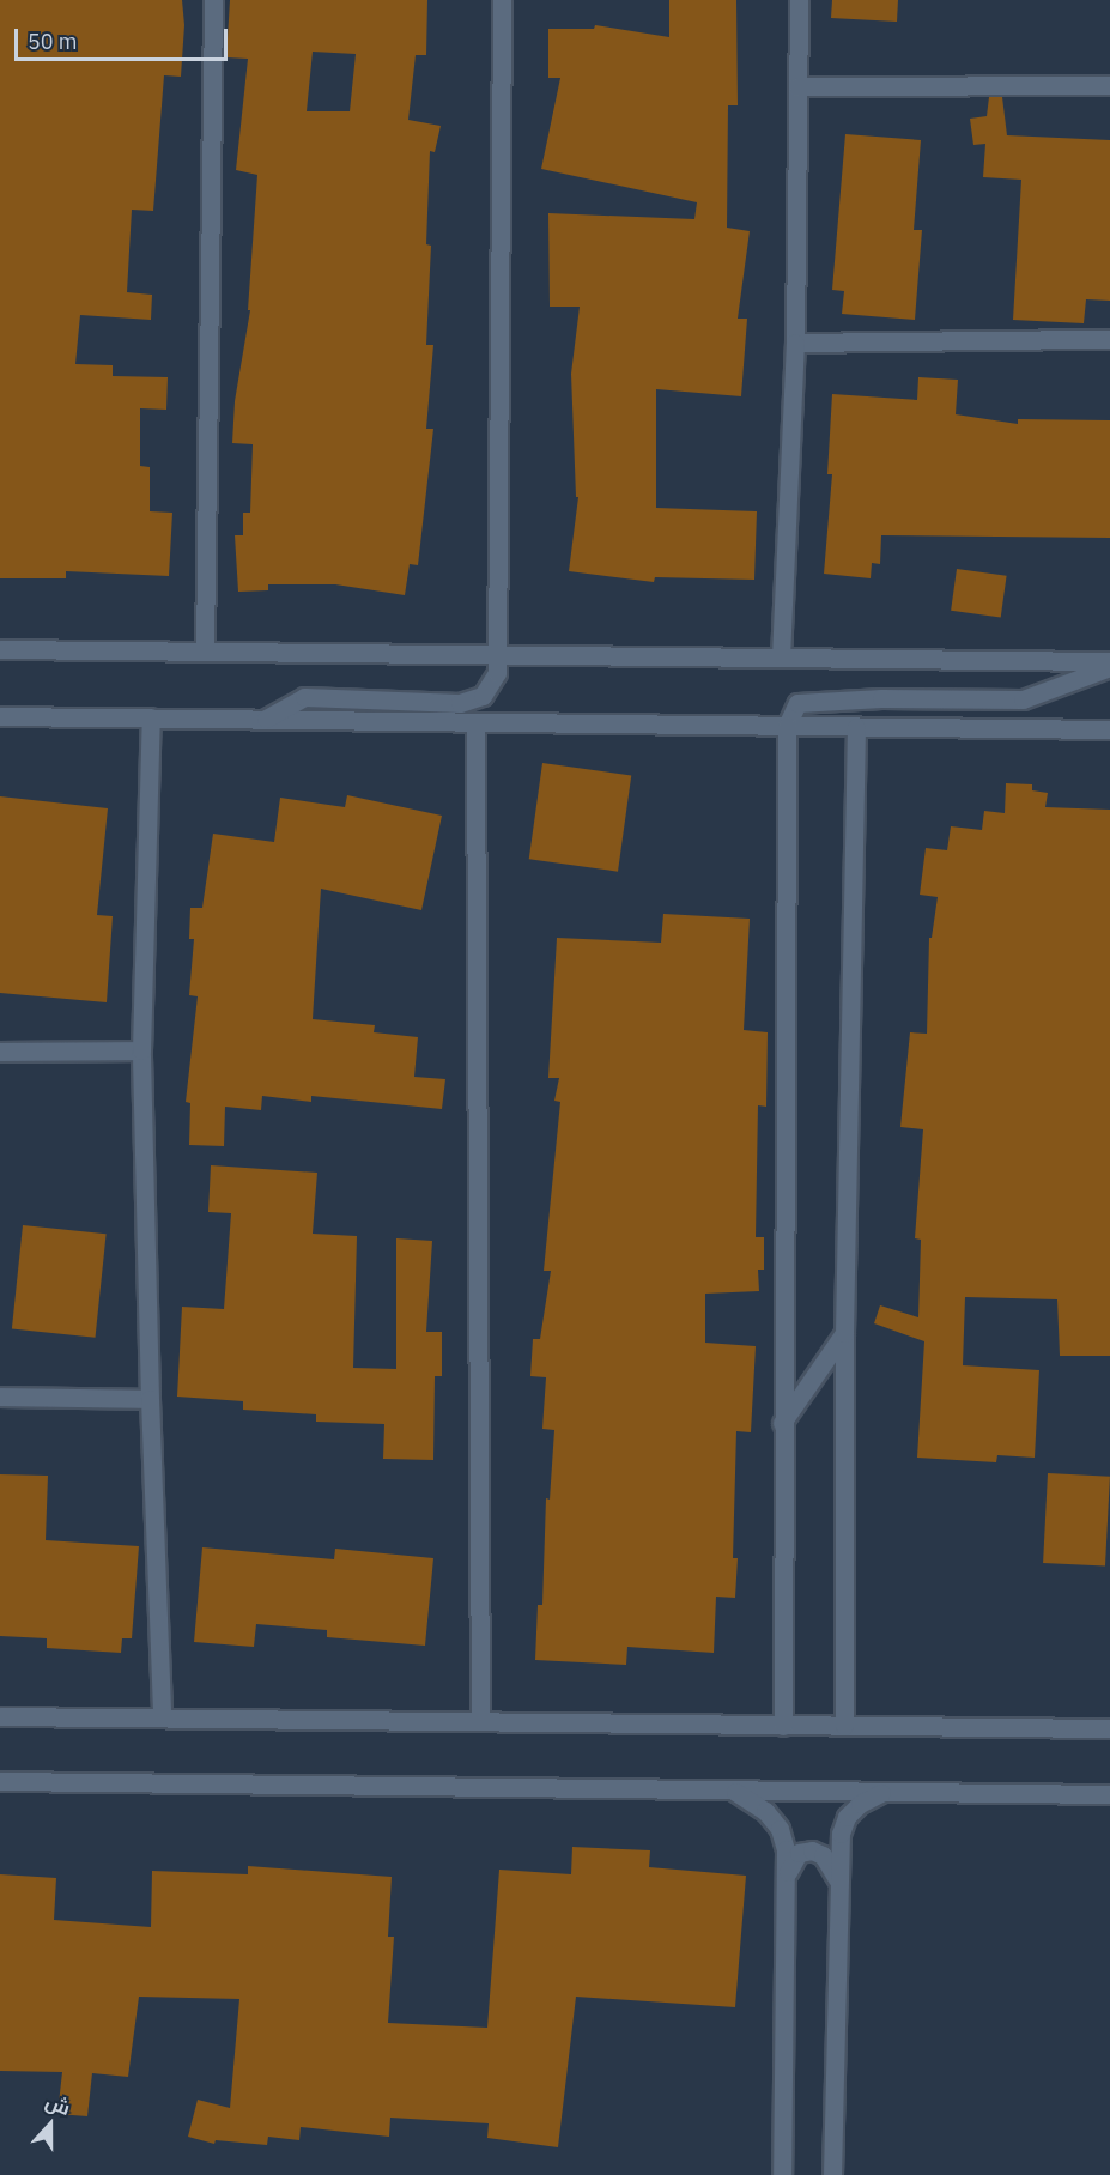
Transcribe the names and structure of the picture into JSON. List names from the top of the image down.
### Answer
{
  "scale_bar": "50 m",
  "north": "top"
}
